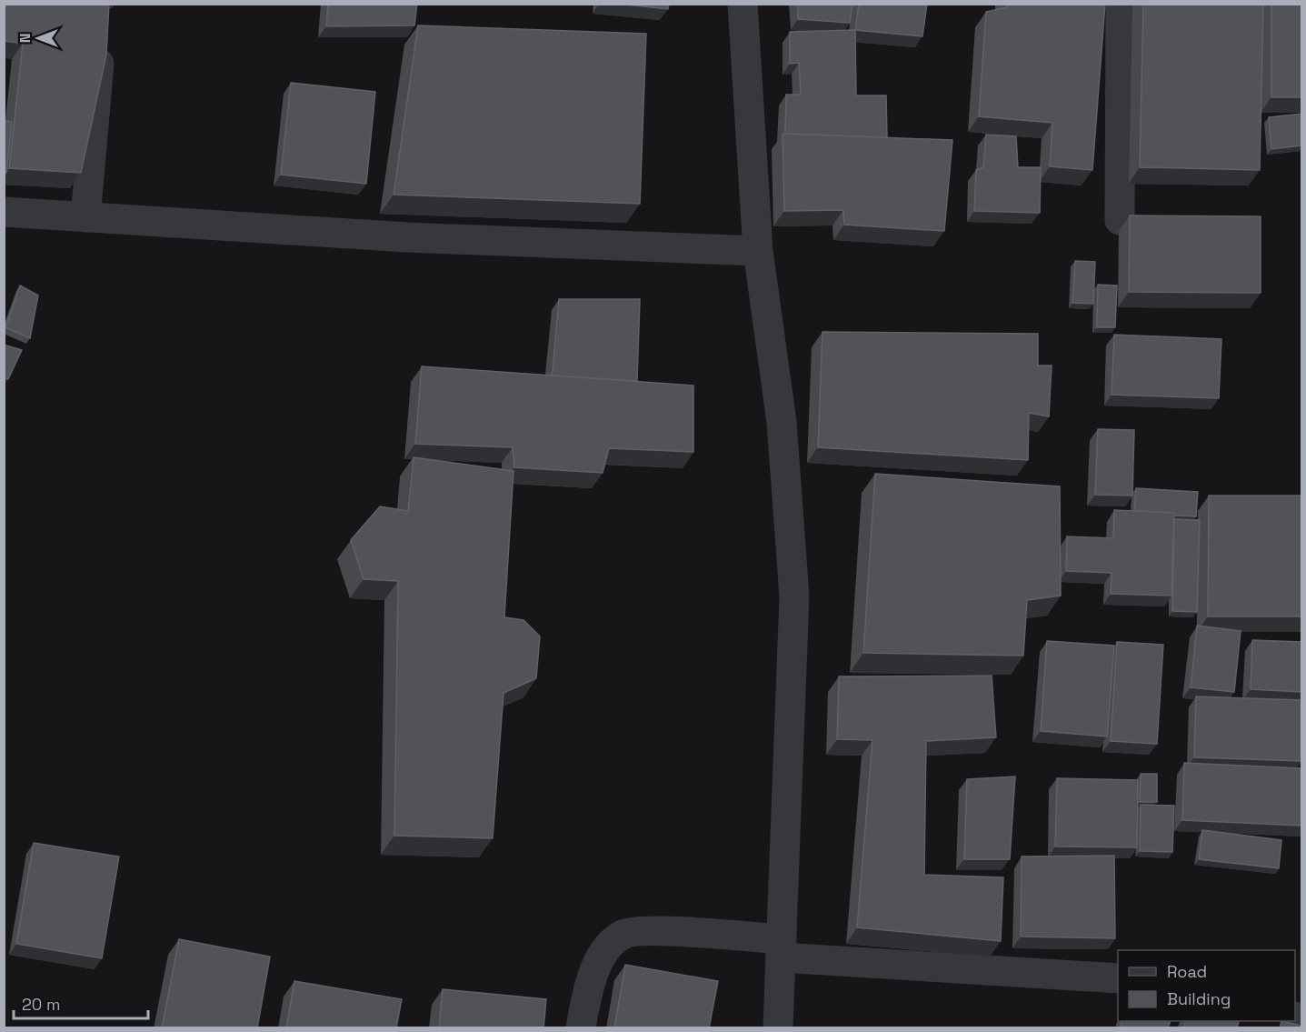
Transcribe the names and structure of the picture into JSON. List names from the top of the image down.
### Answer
{
  "legend": ["Road", "Building"],
  "scale_bar": "20 m",
  "north": "left"
}
